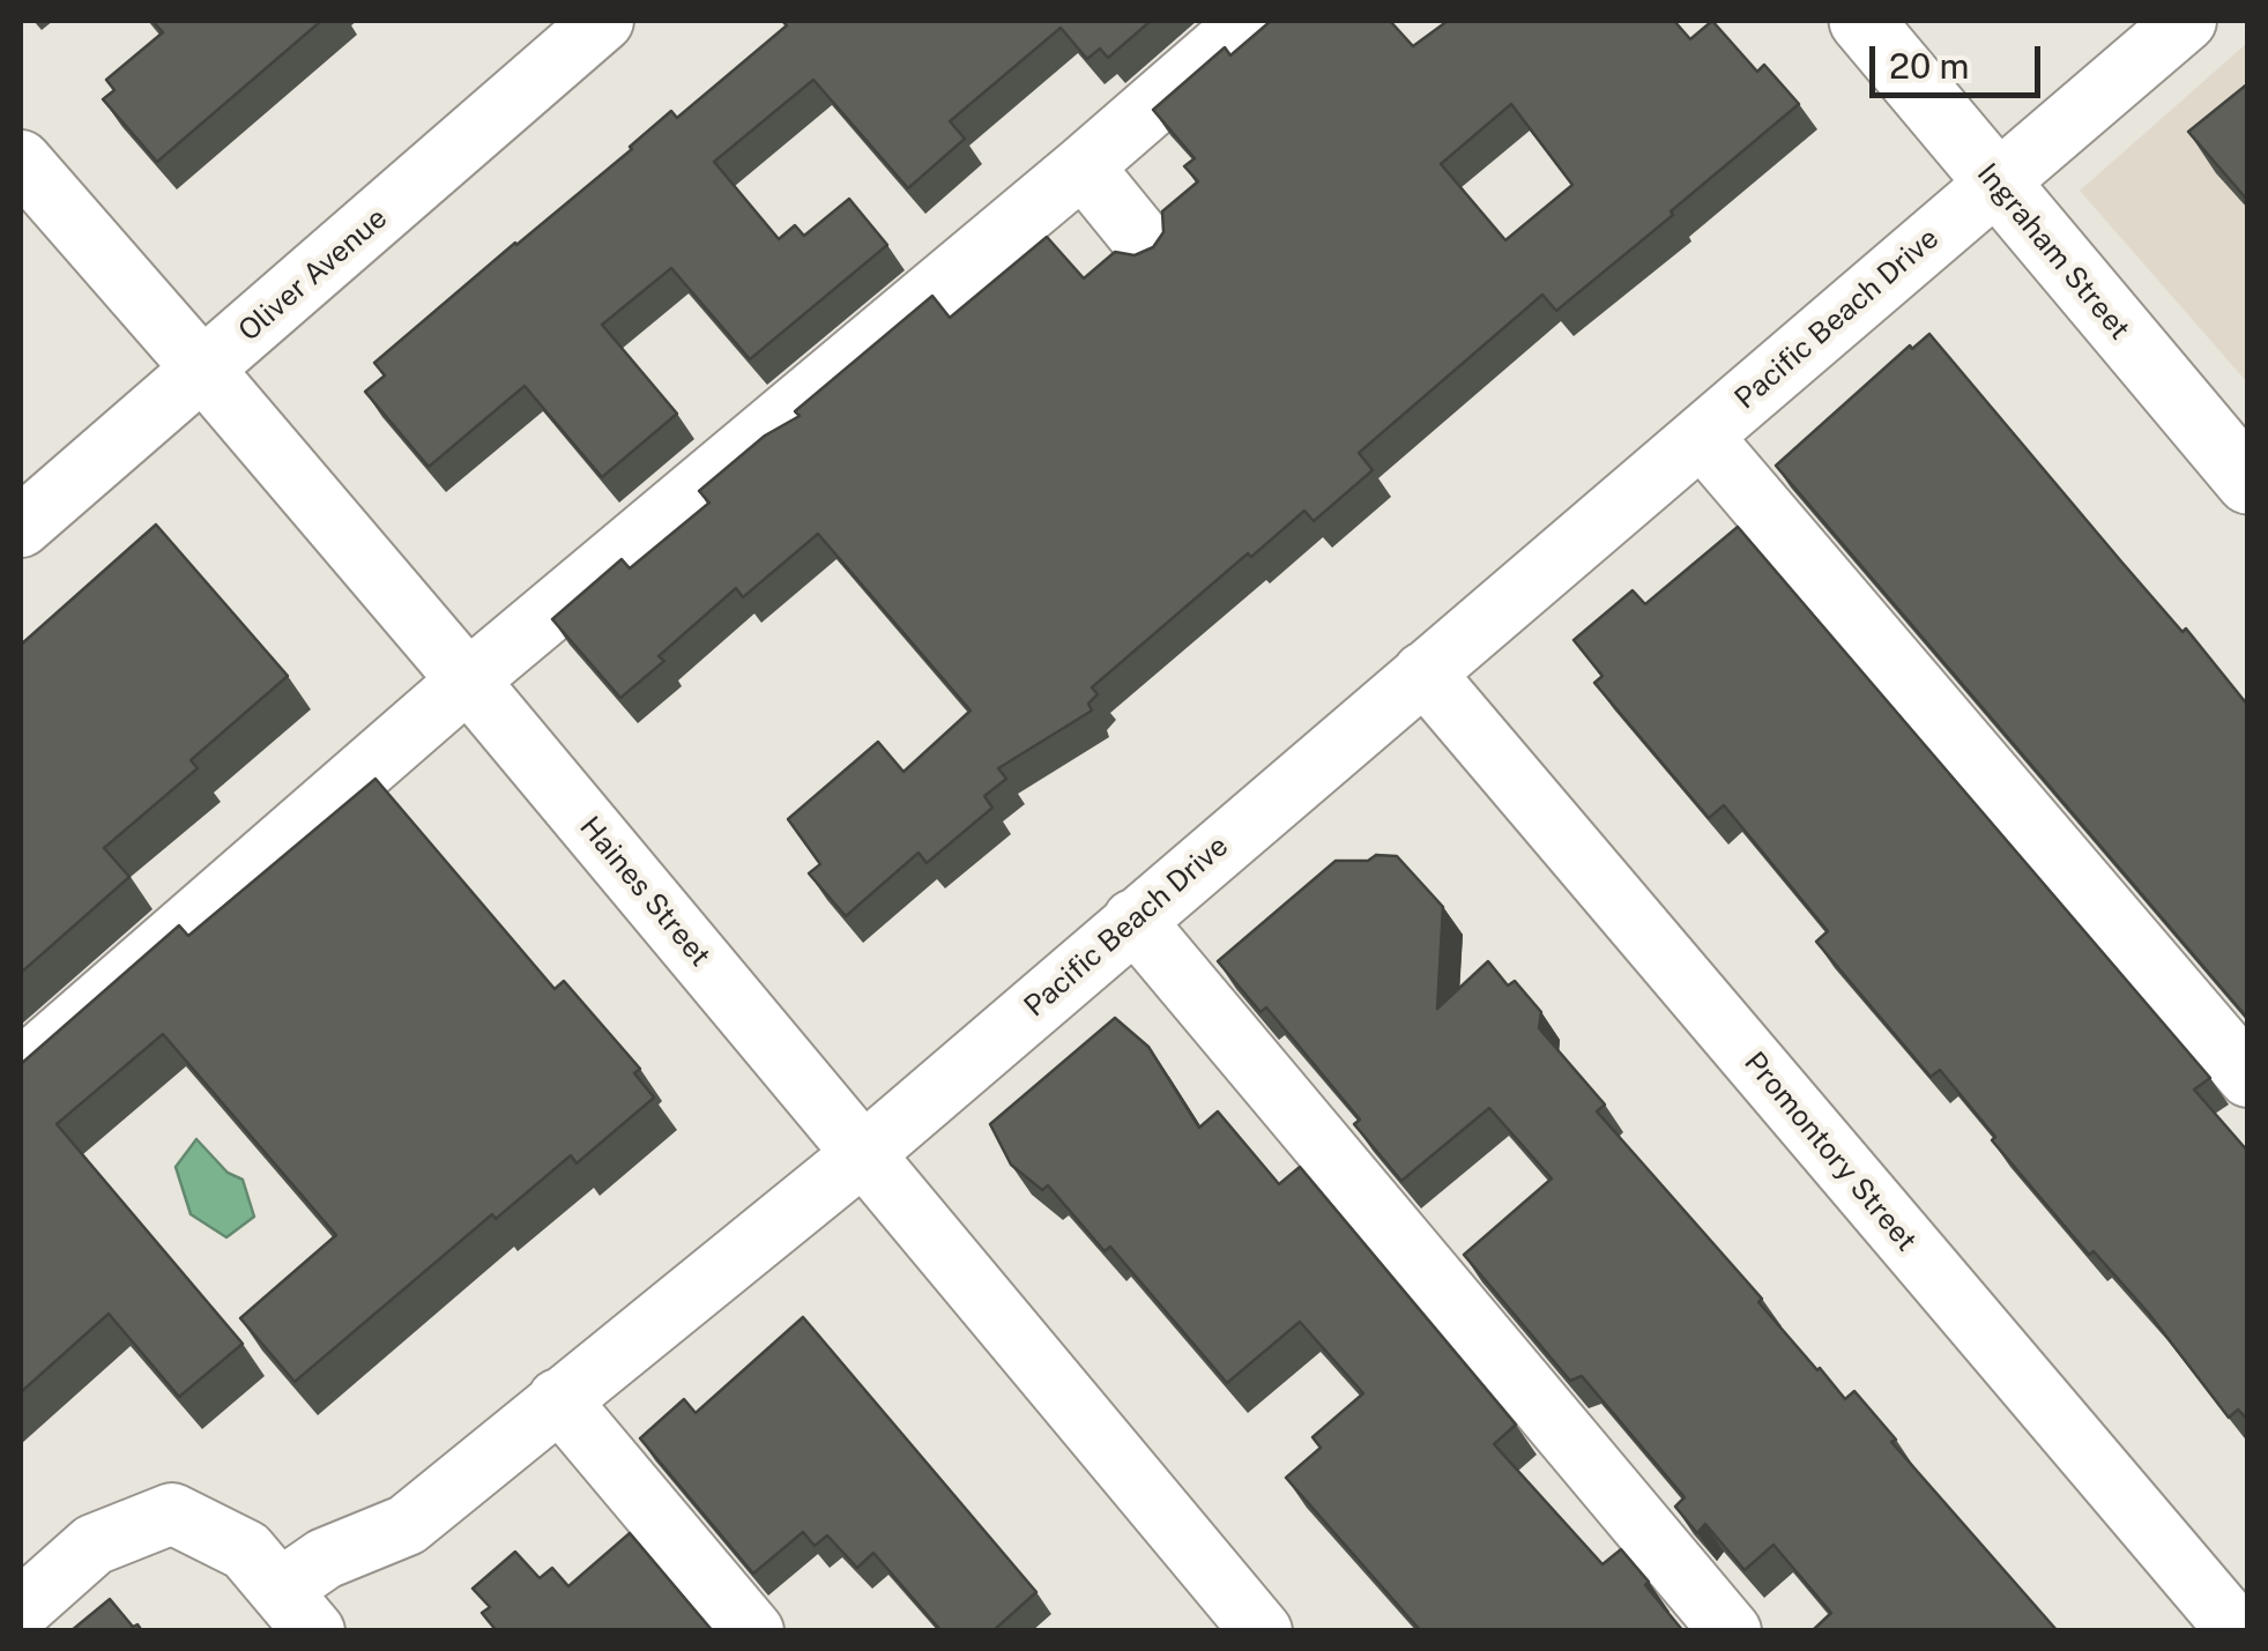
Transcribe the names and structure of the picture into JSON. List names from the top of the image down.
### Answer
{
  "streets": {
    "main road": ["Ingraham Street"],
    "street": [
      "Oliver Avenue",
      "Pacific Beach Drive",
      "Haines Street",
      "Promontory Street"
    ]
  },
  "crossings": [
    ["Ingraham Street", "Pacific Beach Drive"],
    ["Oliver Avenue", "Haines Street"],
    ["Pacific Beach Drive", "Haines Street"],
    ["Pacific Beach Drive", "Promontory Street"]
  ],
  "scale_bar": "20 m"
}
